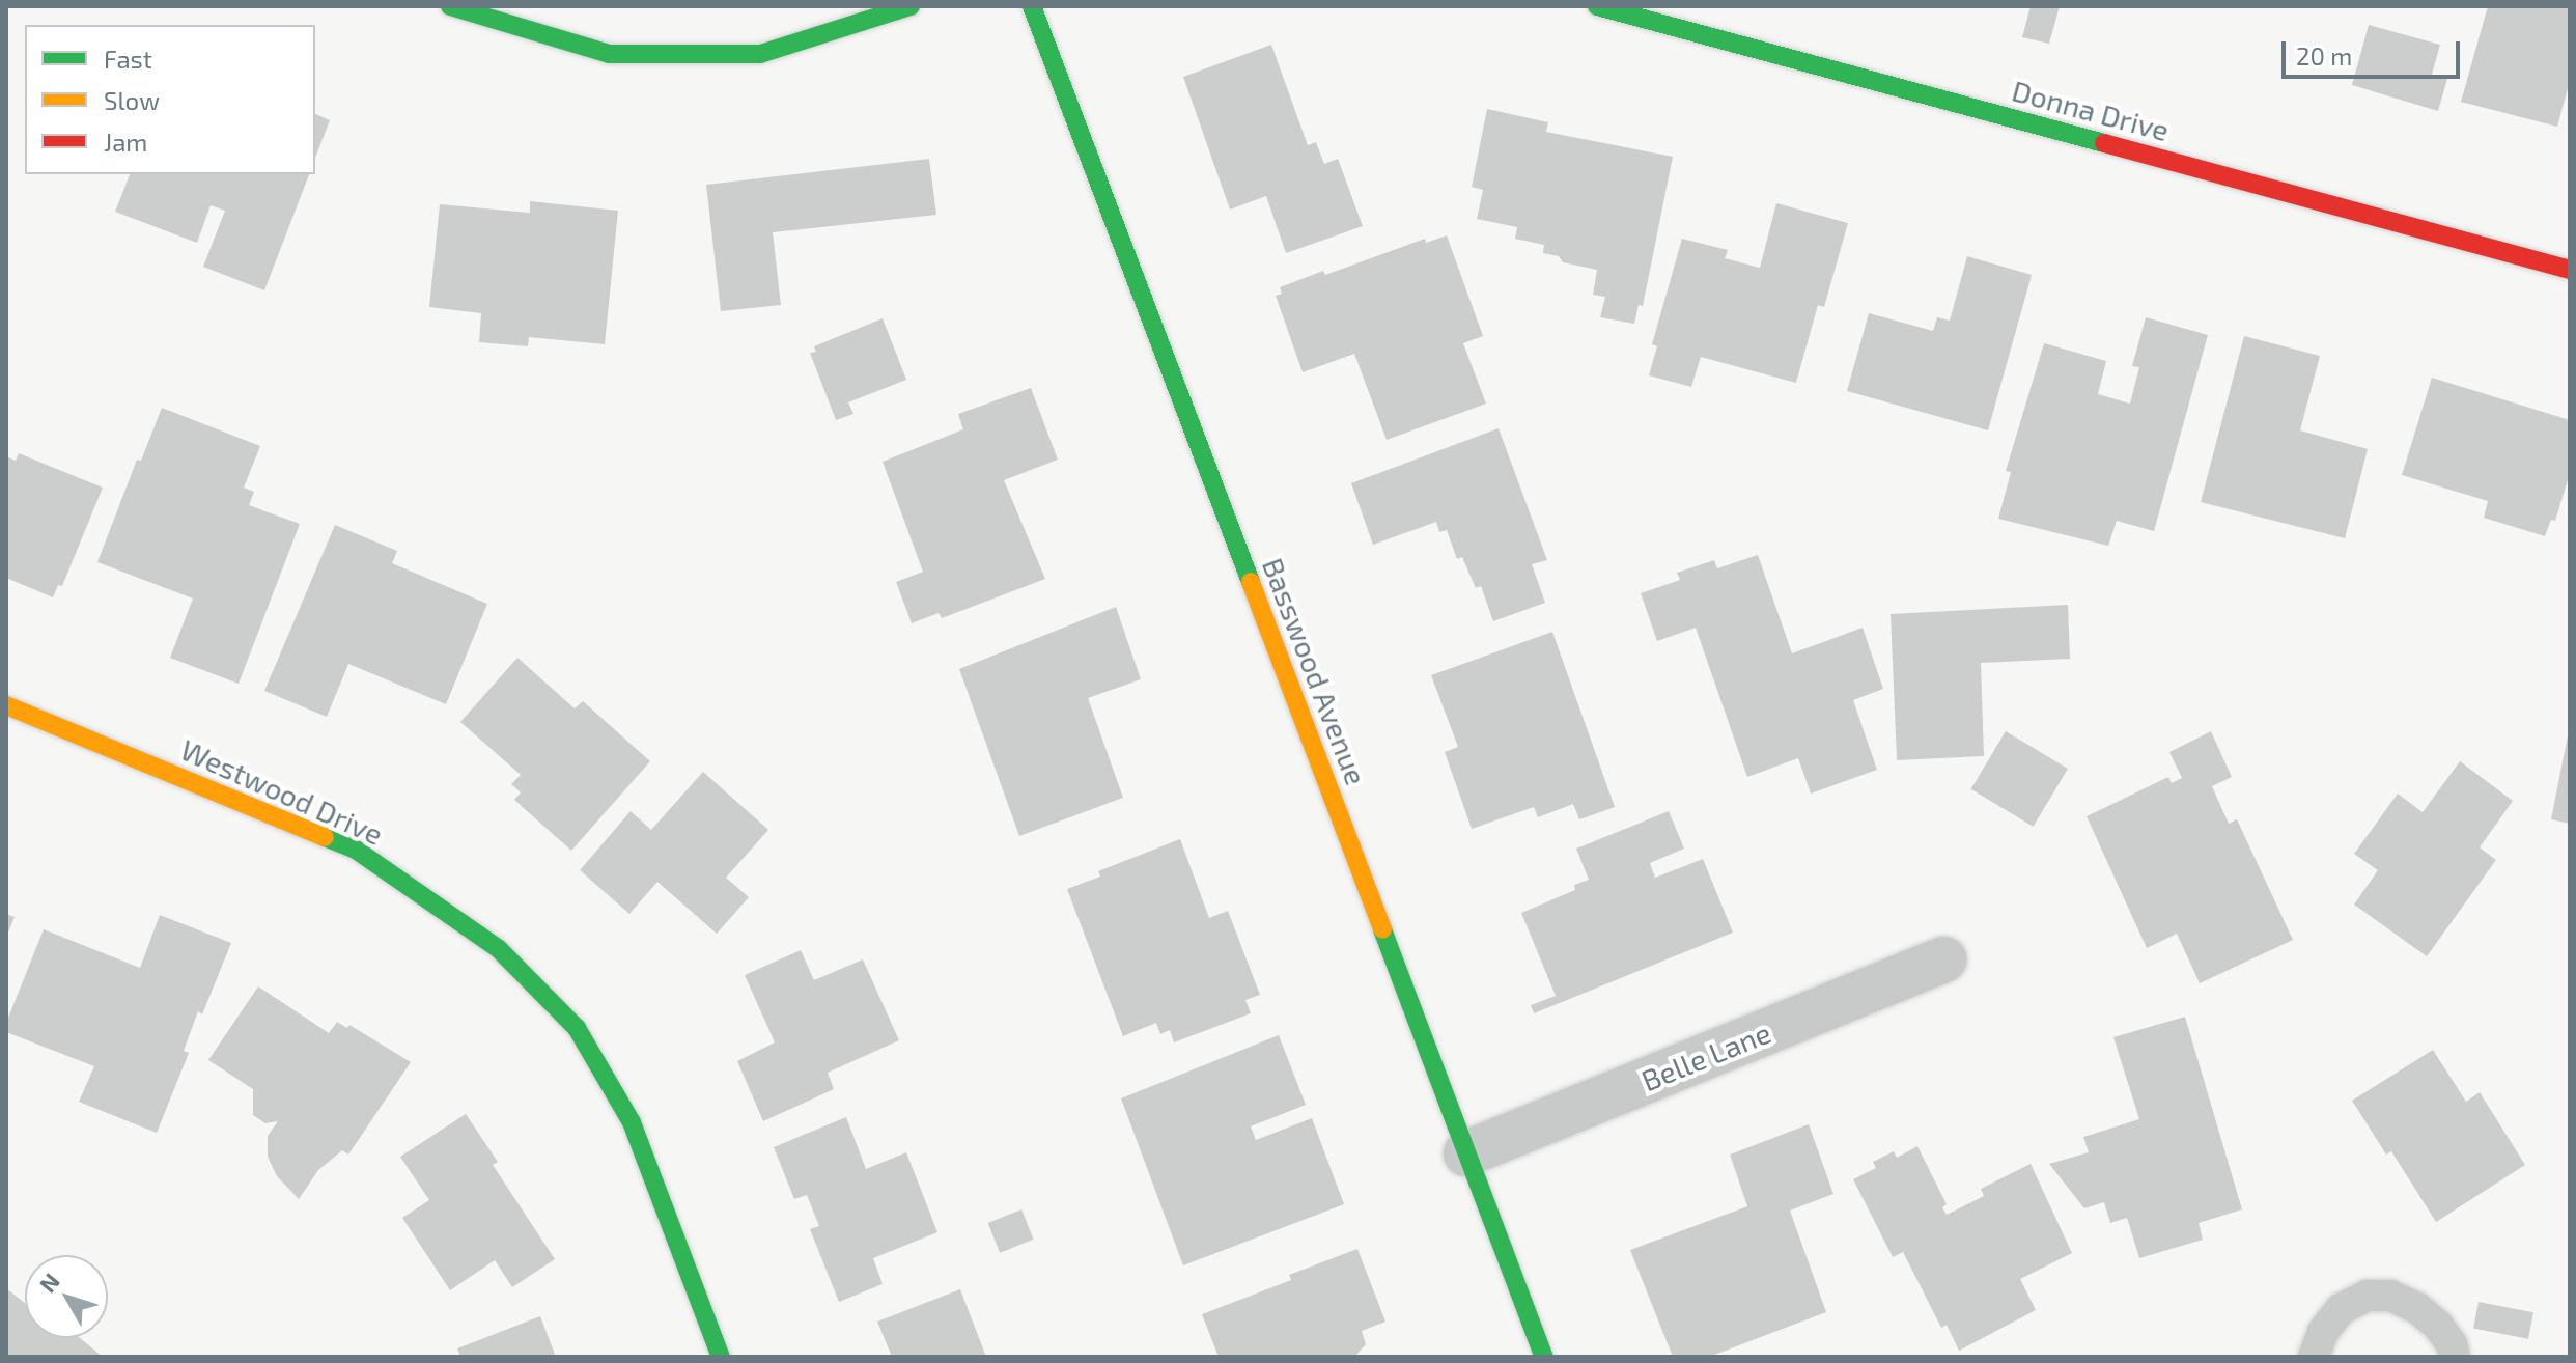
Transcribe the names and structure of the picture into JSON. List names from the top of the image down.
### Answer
{
  "streets": {
    "street": [
      "Donna Drive",
      "Basswood Avenue",
      "Westwood Drive",
      "Belle Lane"
    ]
  },
  "crossings": [
    ["Basswood Avenue", "Belle Lane"]
  ],
  "legend": ["Fast", "Slow", "Jam"],
  "scale_bar": "20 m",
  "north": "top left"
}
